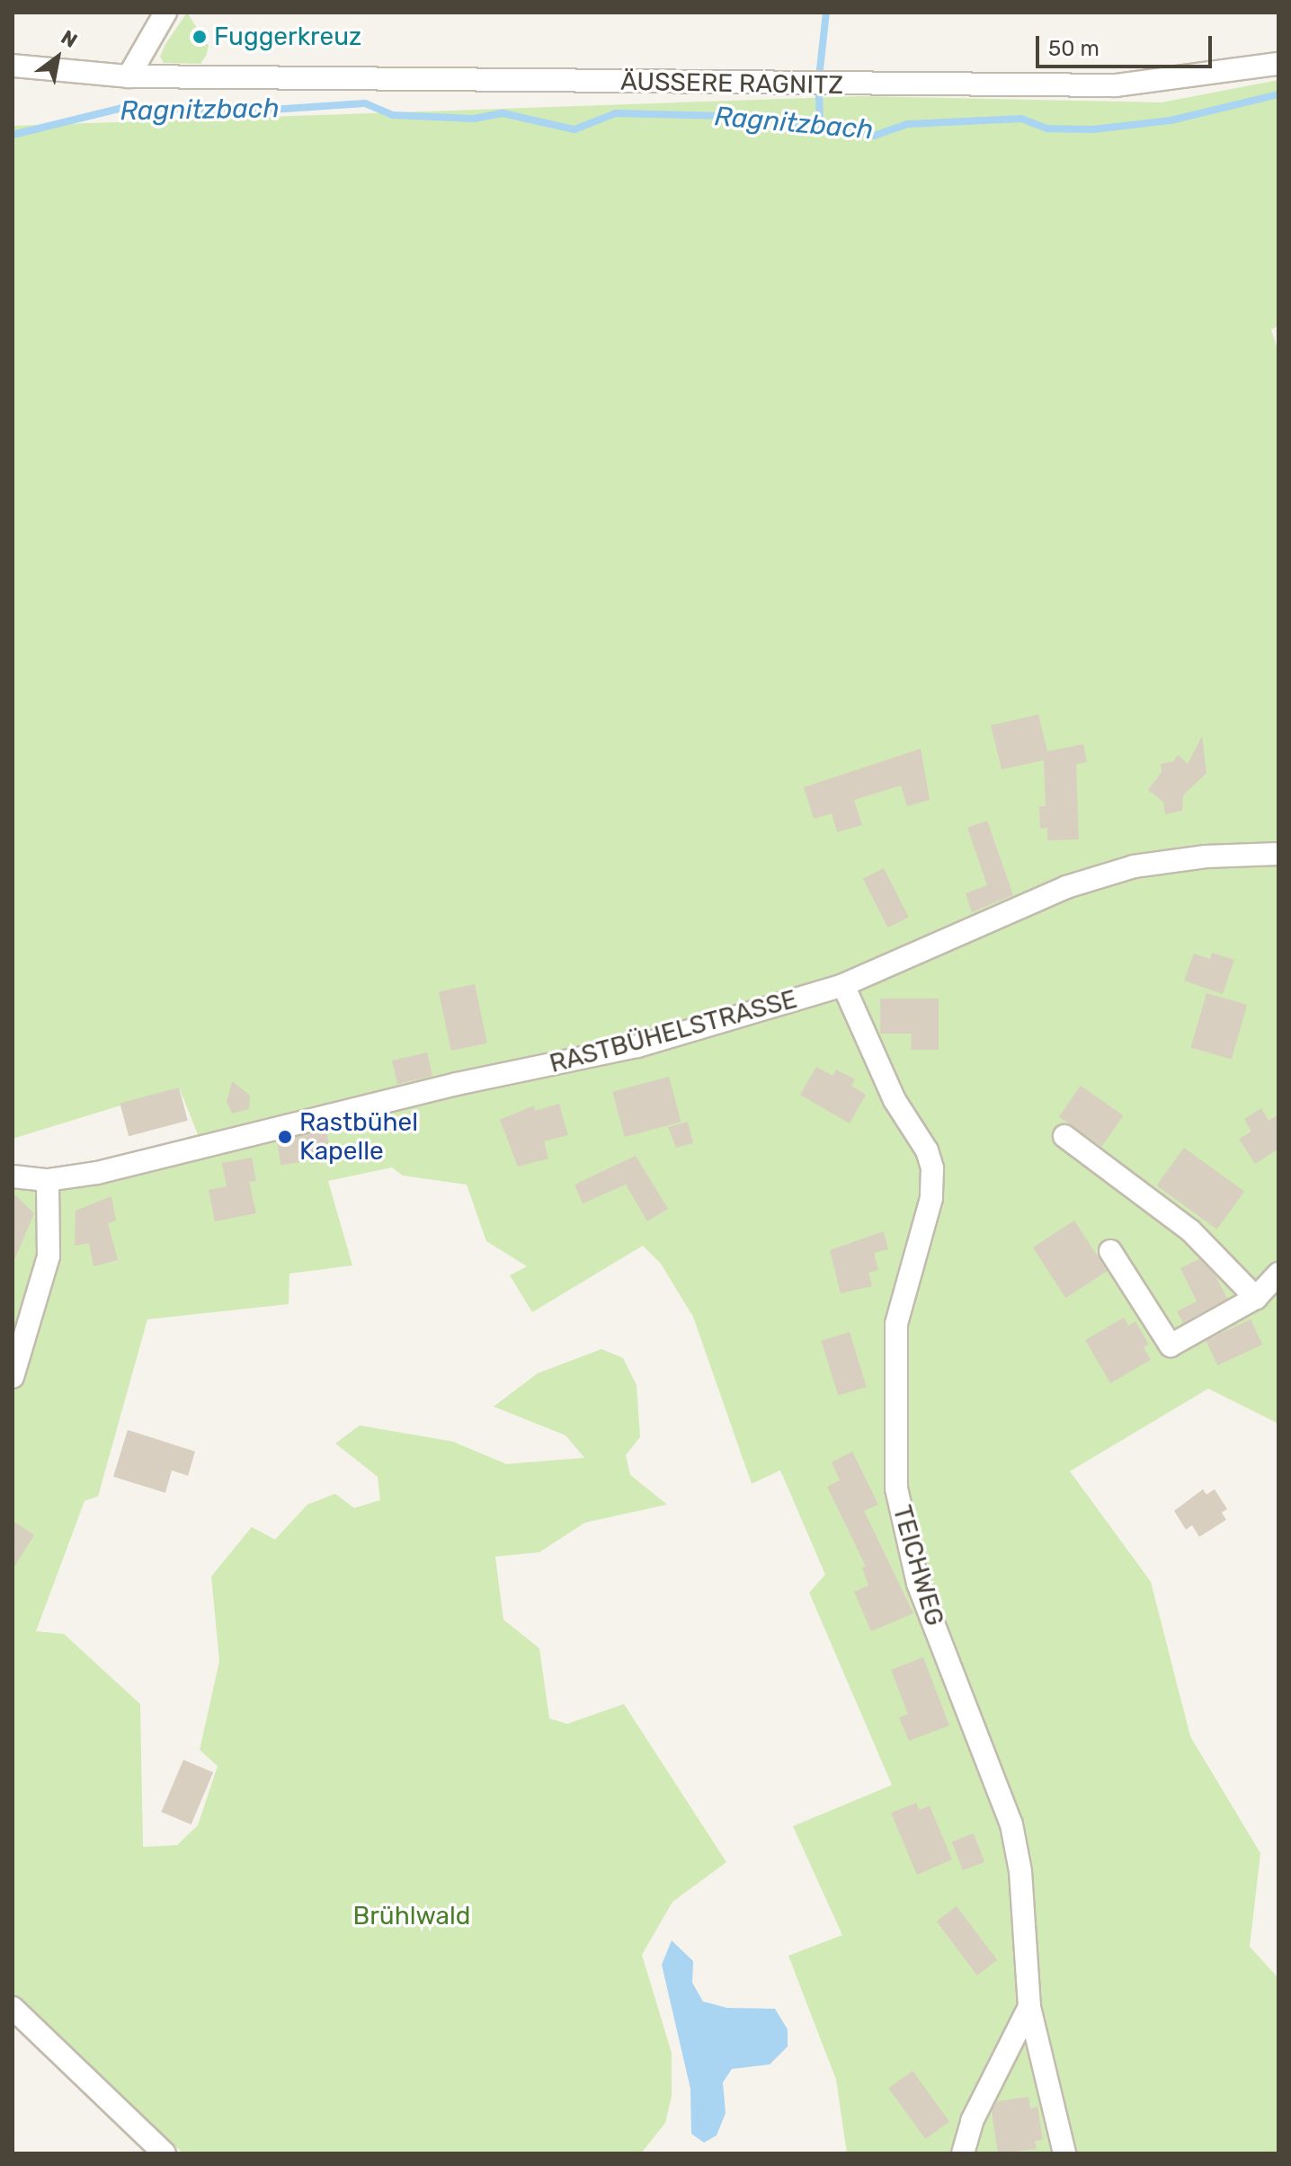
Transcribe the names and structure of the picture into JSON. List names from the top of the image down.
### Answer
{
  "streets": {
    "street": ["ÄUSSERE RAGNITZ", "RASTBÜHELSTRASSE", "TEICHWEG"]
  },
  "crossings": [
    ["RASTBÜHELSTRASSE", "TEICHWEG"]
  ],
  "water": ["Ragnitzbach"],
  "parks": ["Brühlwald"],
  "places": ["Fuggerkreuz", "Rastbühel Kapelle"],
  "scale_bar": "50 m",
  "north": "top right"
}
